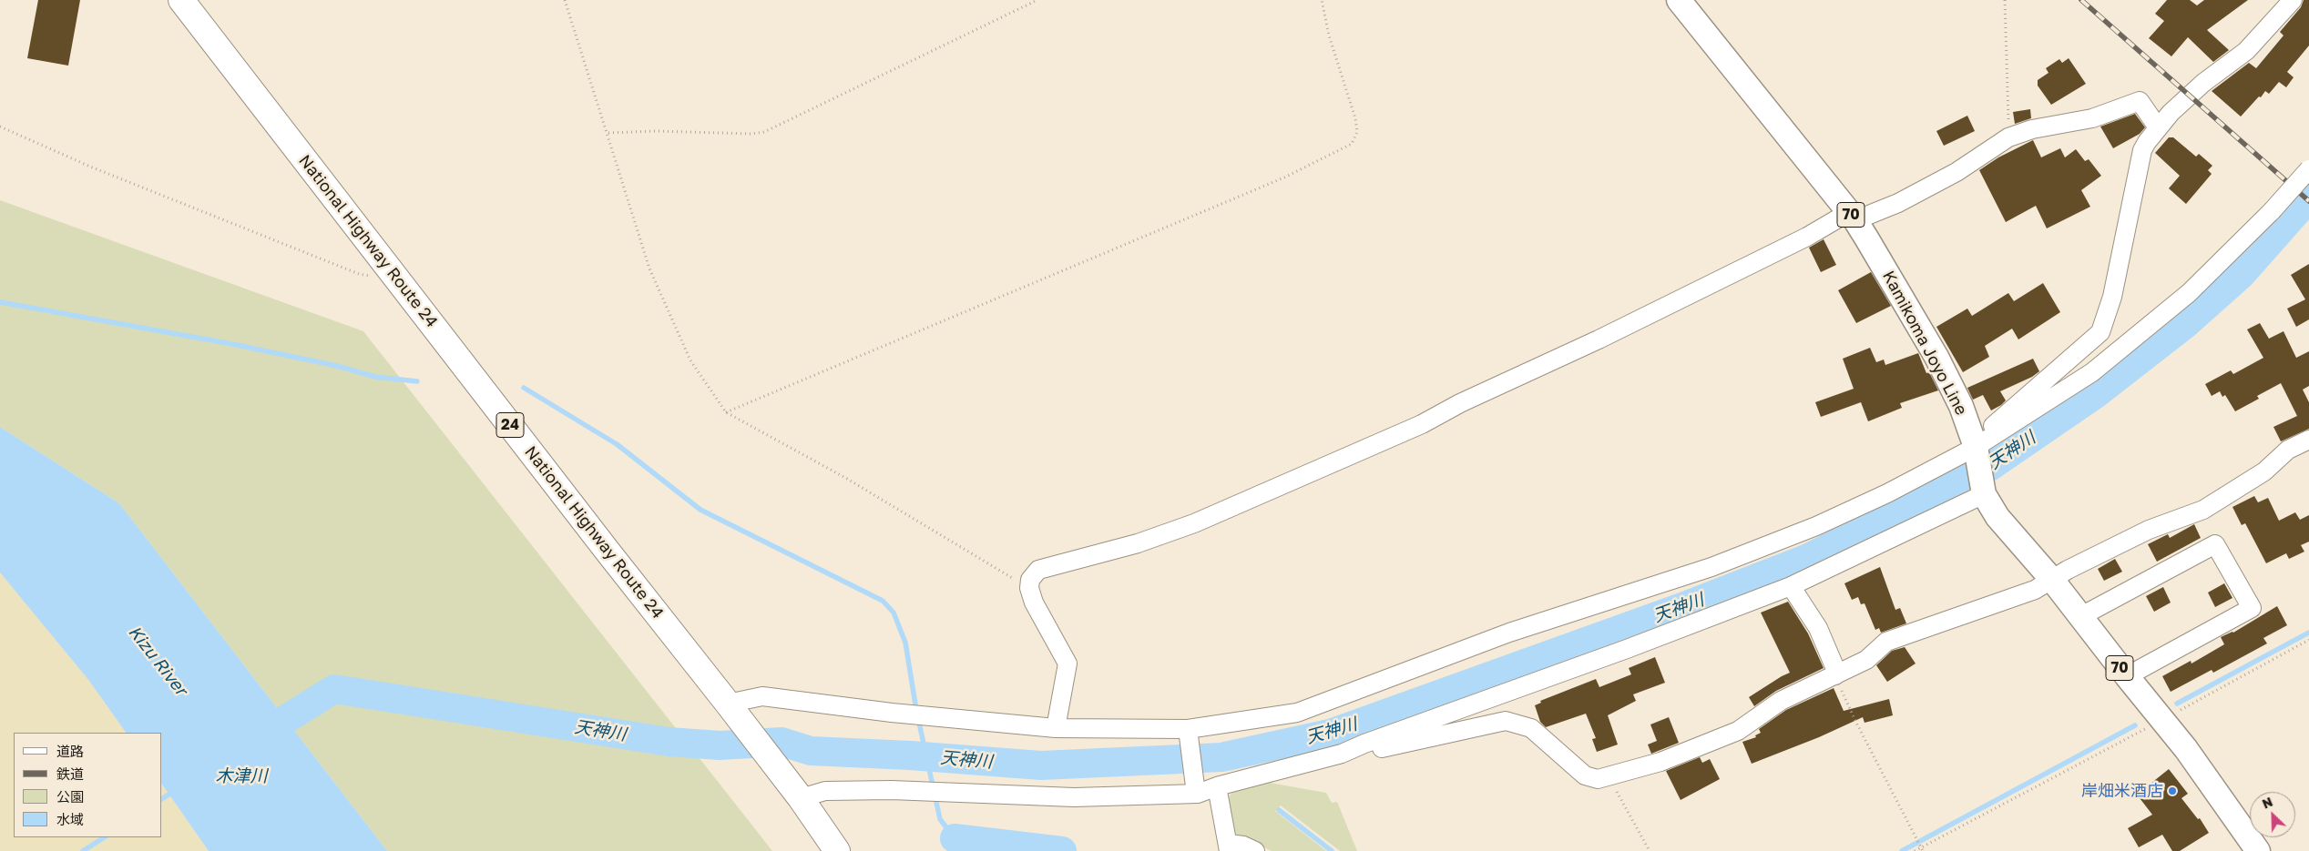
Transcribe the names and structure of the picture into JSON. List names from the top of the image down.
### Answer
{
  "streets": {
    "highway": ["National Highway Route 24", "24"],
    "main road": ["70", "Kamikoma Joyo Line"]
  },
  "water": ["天神川", "Kizu River", "木津川"],
  "places": ["岸畑米酒店"],
  "legend": [
    "道路",
    "鉄道",
    "公園",
    "水域"
  ],
  "north": "top left"
}
